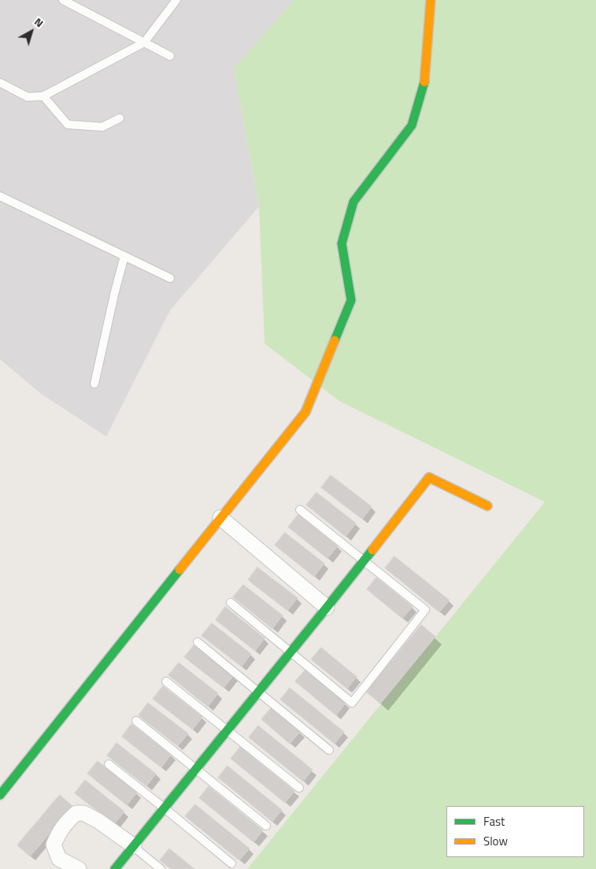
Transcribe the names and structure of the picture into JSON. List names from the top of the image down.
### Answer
{
  "legend": ["Fast", "Slow"],
  "north": "top right"
}
